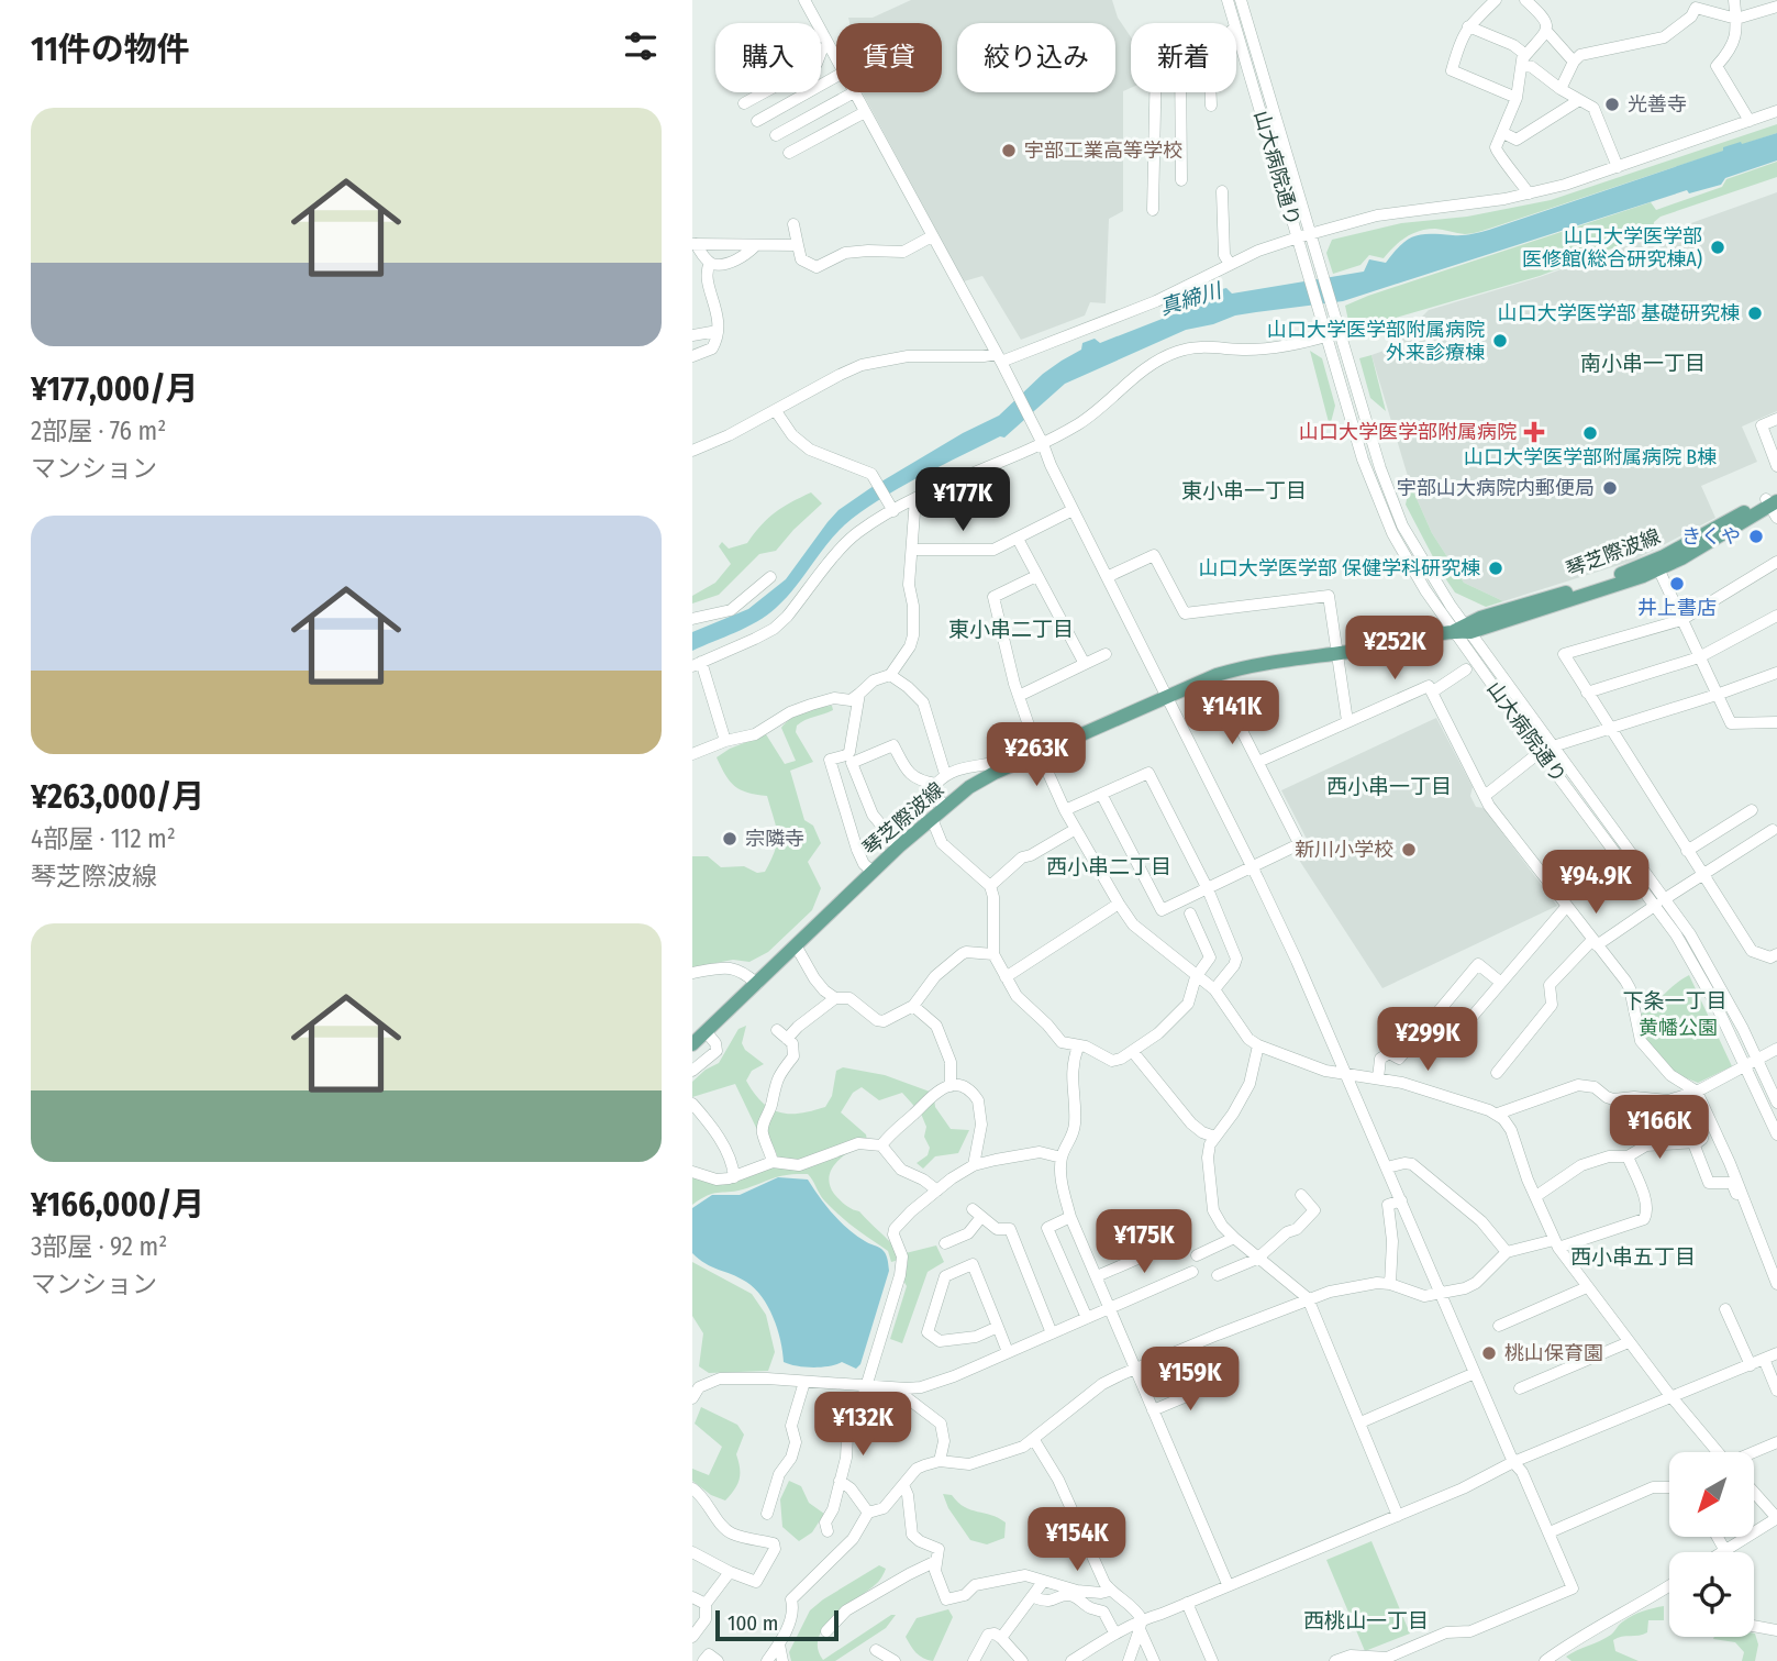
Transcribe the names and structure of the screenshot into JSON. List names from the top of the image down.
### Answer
{
  "streets": {
    "main road": ["琴芝際波線"],
    "street": ["山大病院通り"]
  },
  "crossings": [
    ["山大病院通り", "琴芝際波線"]
  ],
  "districts": [
    "南小串一丁目",
    "東小串一丁目",
    "東小串二丁目",
    "西小串一丁目",
    "西小串二丁目",
    "下条一丁目",
    "西小串五丁目",
    "西桃山一丁目"
  ],
  "water": ["真締川"],
  "parks": ["黄幡公園"],
  "places": {
    "other": [
      "光善寺",
      "宇部工業高等学校",
      "山口大学医学部 医修館(総合研究棟A)",
      "山口大学医学部 基礎研究棟",
      "山口大学医学部附属病院 外来診療棟",
      "山口大学医学部附属病院 B棟",
      "宇部山大病院内郵便局",
      "きくや",
      "山口大学医学部 保健学科研究棟",
      "井上書店",
      "宗隣寺",
      "新川小学校",
      "桃山保育園"
    ],
    "health": ["山口大学医学部附属病院"]
  },
  "scale_bar": "100 m",
  "north": "bottom left",
  "page": {
    "heading": "11件の物件",
    "chip": [
      "購入",
      "賃貸",
      "絞り込み",
      "新着"
    ],
    "list": [
      {
        "name": "¥177,000/月",
        "note": "2部屋 · 76 m² · マンション"
      },
      {
        "name": "¥263,000/月",
        "note": "4部屋 · 112 m² · 琴芝際波線"
      },
      {
        "name": "¥166,000/月",
        "note": "3部屋 · 92 m² · マンション"
      }
    ],
    "price": [
      "¥177K",
      "¥252K",
      "¥141K",
      "¥263K",
      "¥94.9K",
      "¥299K",
      "¥166K",
      "¥175K",
      "¥159K",
      "¥132K",
      "¥154K"
    ],
    "scale": "100 m"
  }
}
